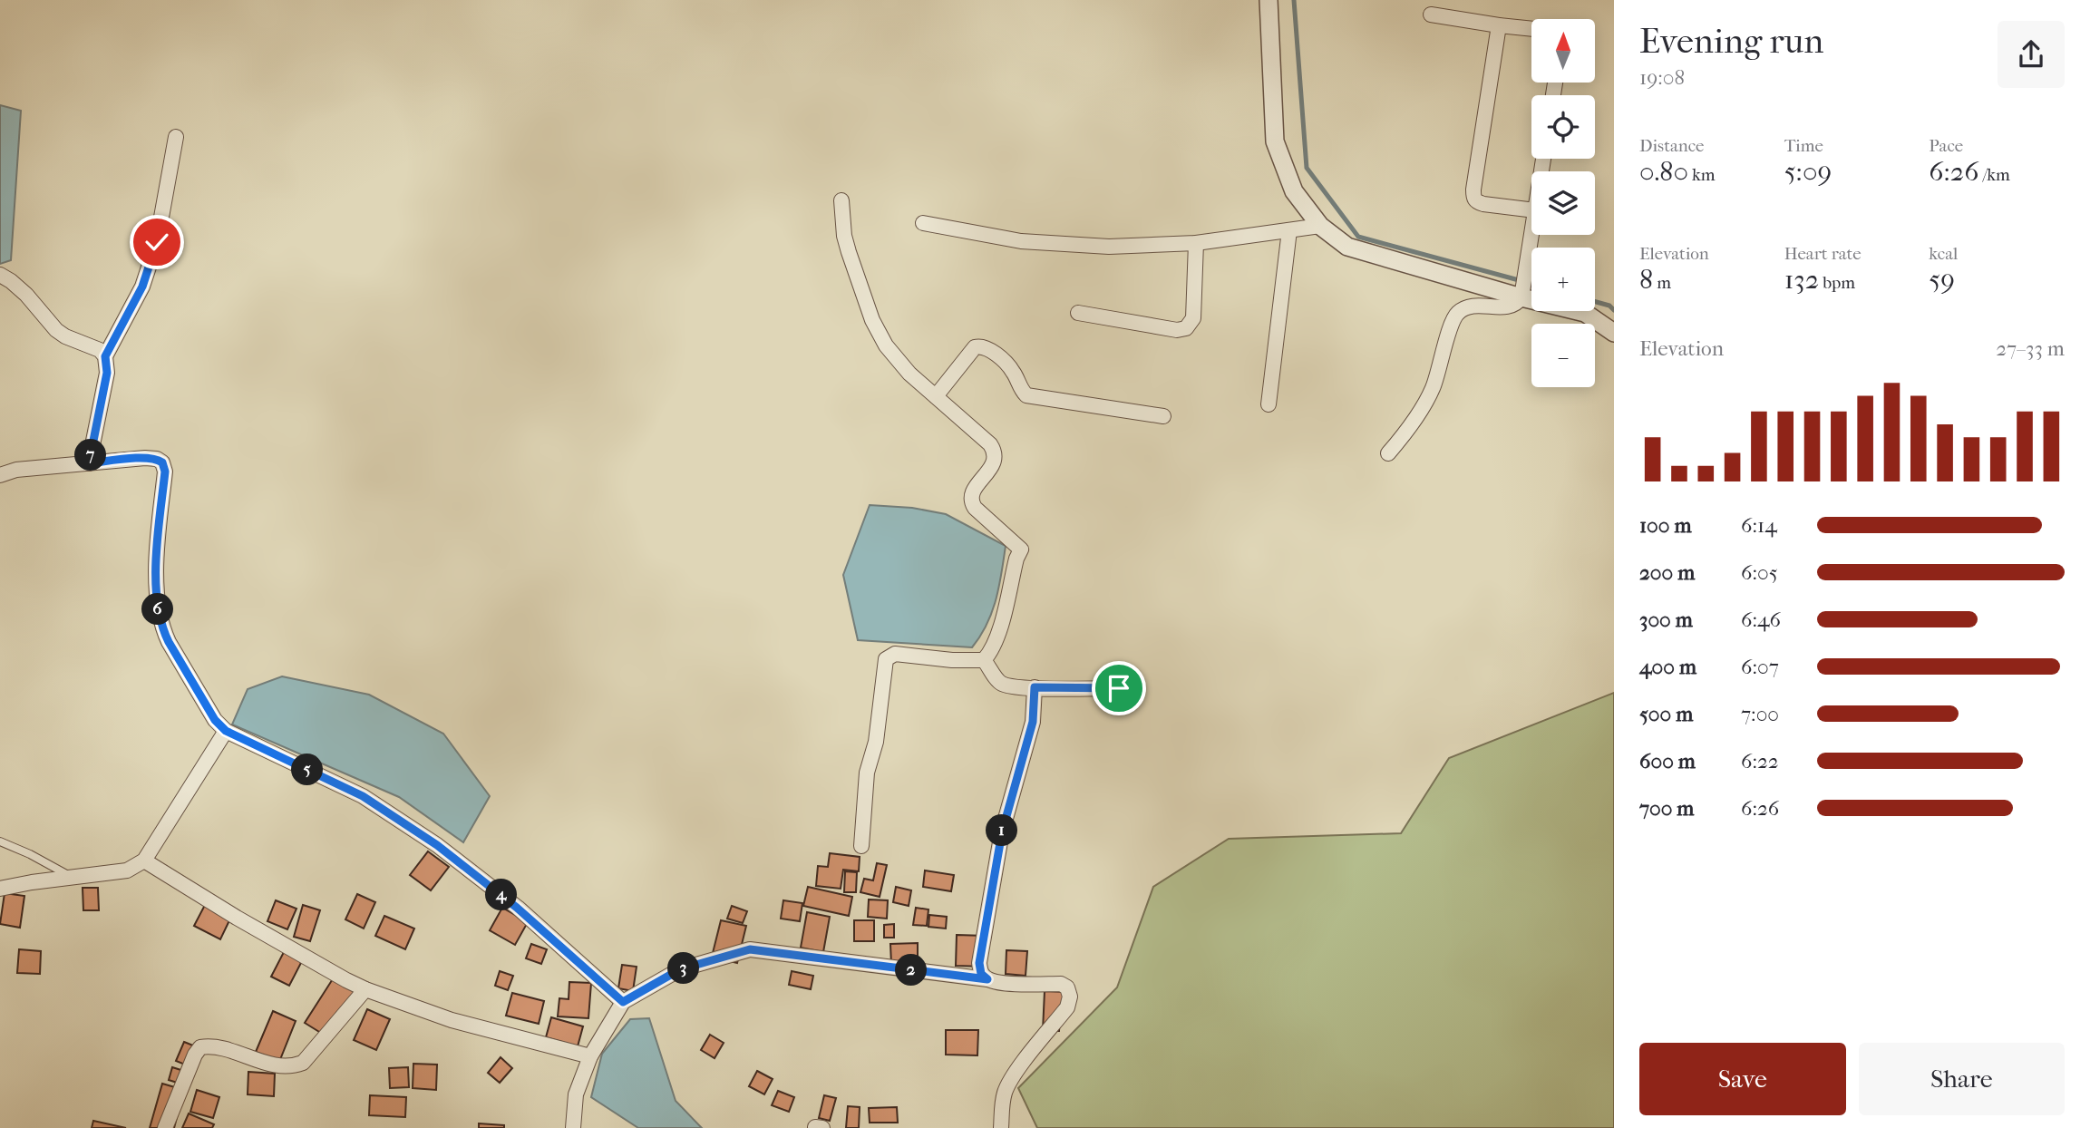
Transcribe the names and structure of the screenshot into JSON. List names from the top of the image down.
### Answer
{
  "north": "top",
  "page": {
    "heading": ["Evening run", "19:08"],
    "map_buttons": ["+", "−"],
    "stats": [
      ["Distance", "0.80 km"],
      ["Time", "5:09"],
      ["Pace", "6:26 /km"],
      ["Elevation", "8 m"],
      ["Heart rate", "132 bpm"],
      ["kcal", "59"]
    ],
    "chart": ["Elevation", "27–33 m"],
    "pins": [
      "7",
      "6",
      "5",
      "1",
      "4",
      "3",
      "2"
    ],
    "list": [
      {
        "name": "100 m",
        "note": "6:14"
      },
      {
        "name": "200 m",
        "note": "6:05"
      },
      {
        "name": "300 m",
        "note": "6:46"
      },
      {
        "name": "400 m",
        "note": "6:07"
      },
      {
        "name": "500 m",
        "note": "7:00"
      },
      {
        "name": "600 m",
        "note": "6:22"
      },
      {
        "name": "700 m",
        "note": "6:26"
      }
    ],
    "buttons": ["Save", "Share"]
  }
}
